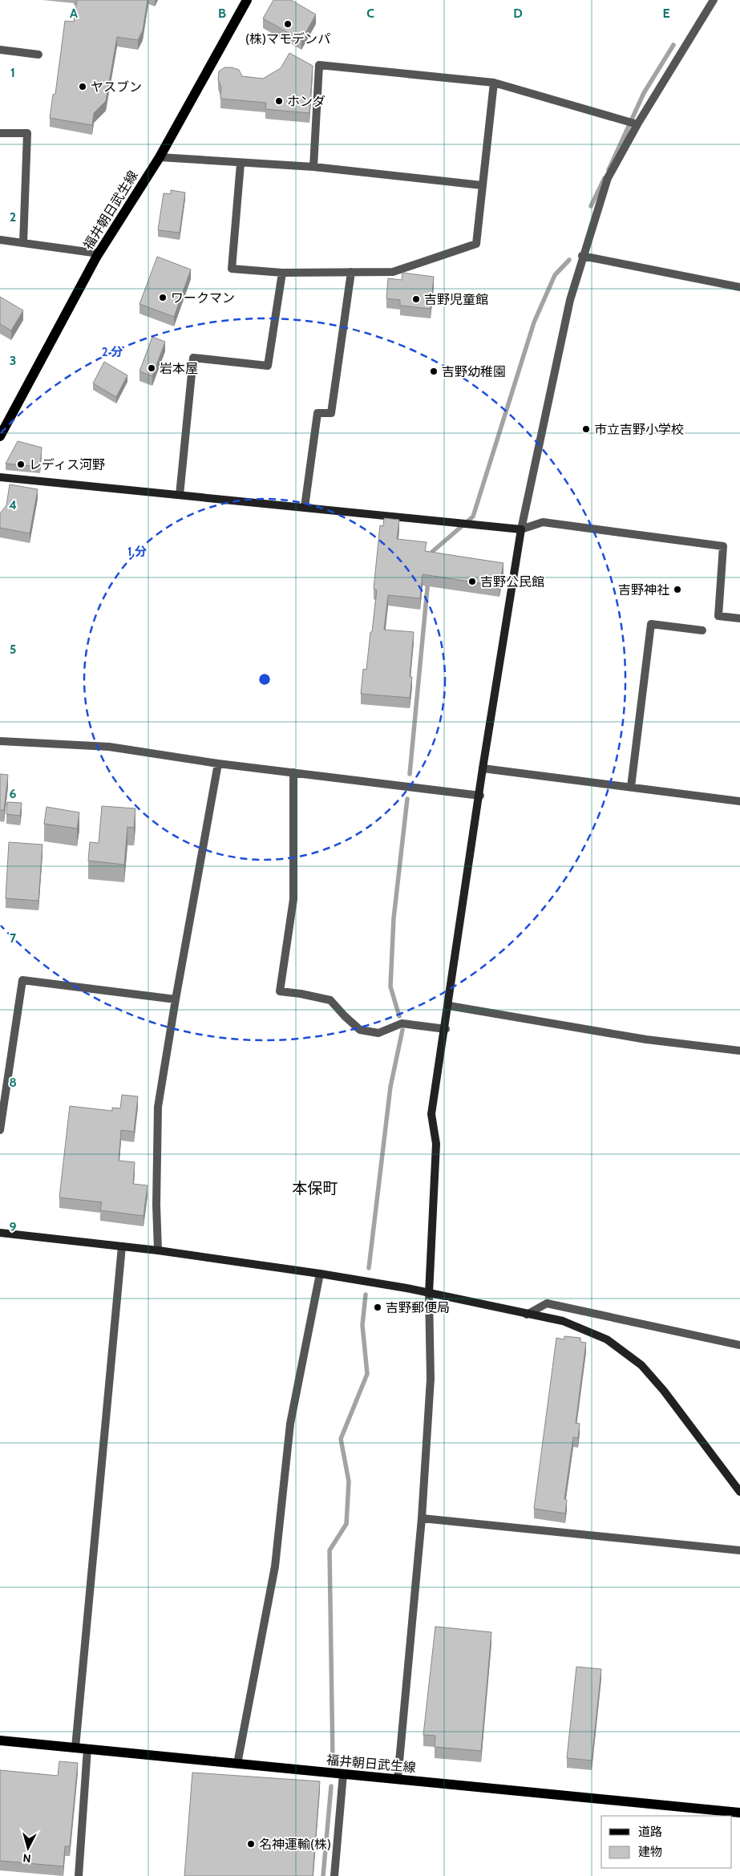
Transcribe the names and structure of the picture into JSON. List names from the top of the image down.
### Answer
{
  "streets": {
    "main road": ["福井朝日武生線"]
  },
  "districts": ["本保町"],
  "places": [
    "(株)マモデンパ",
    "ヤスブン",
    "ホンダ",
    "ワークマン",
    "吉野児童館",
    "岩本屋",
    "吉野幼稚園",
    "市立吉野小学校",
    "レディス河野",
    "吉野公民館",
    "吉野神社",
    "吉野郵便局",
    "名神運輸(株)"
  ],
  "legend": ["道路", "建物"],
  "north": "bottom",
  "grid": {
    "columns": [
      "A",
      "B",
      "C",
      "D",
      "E"
    ],
    "rows": [
      "1",
      "2",
      "3",
      "4",
      "5",
      "6",
      "7",
      "8",
      "9"
    ]
  },
  "rings": ["2 分", "1 分"]
}
